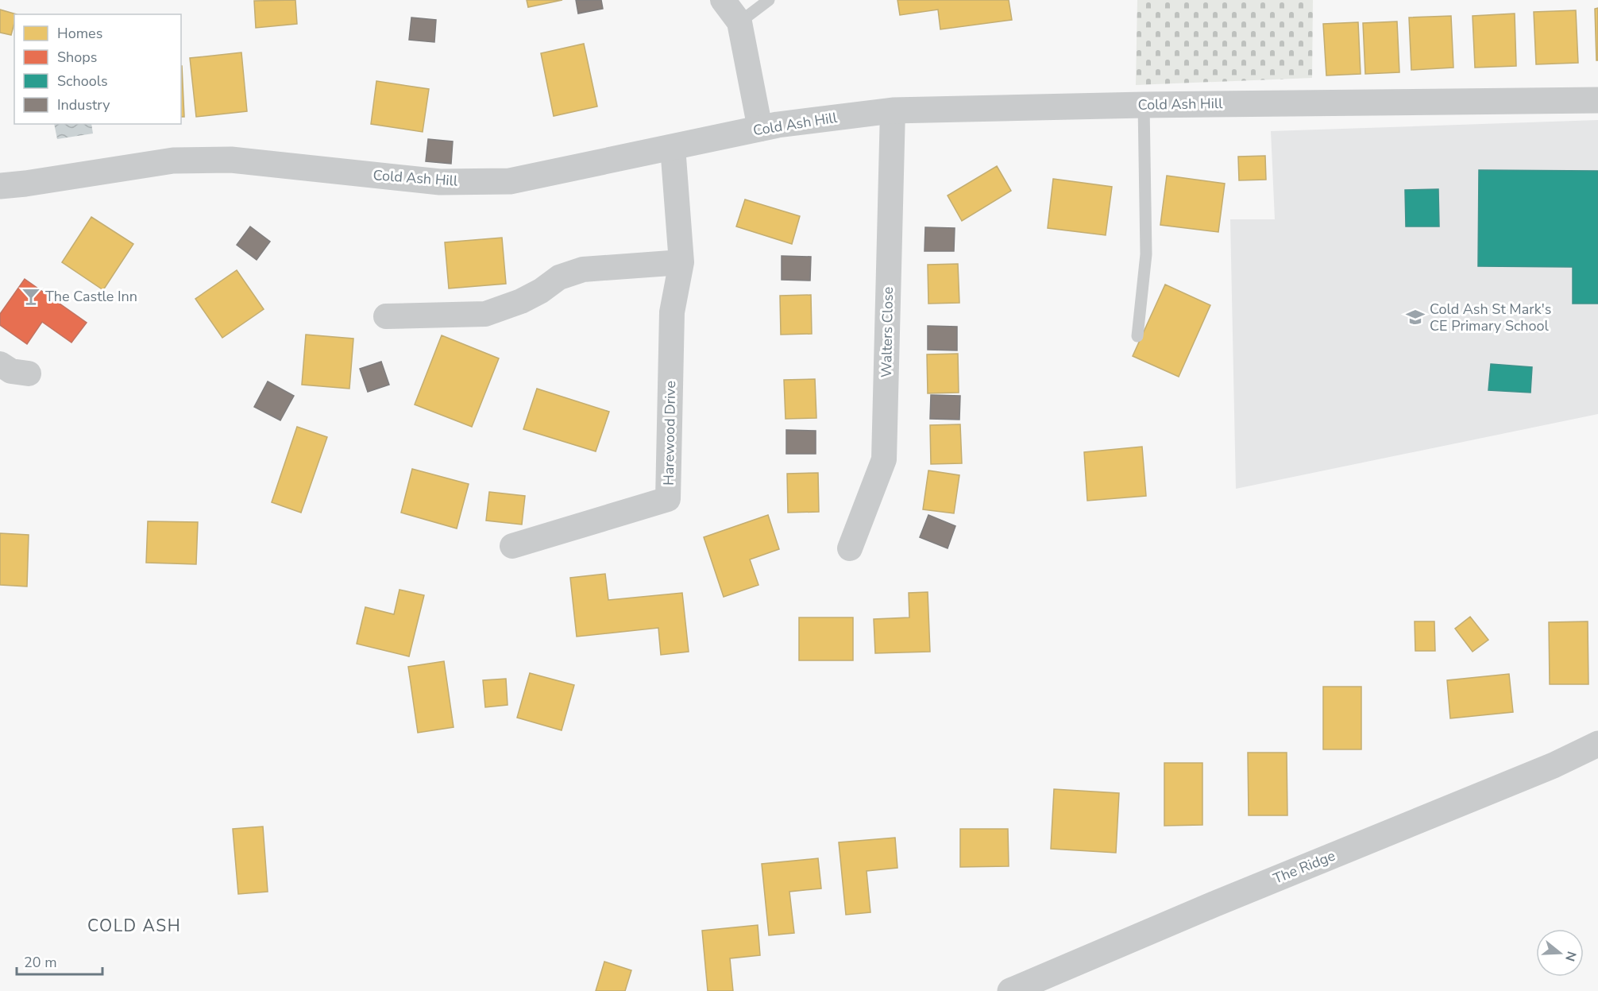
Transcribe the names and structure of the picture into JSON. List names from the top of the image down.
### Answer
{
  "streets": {
    "street": [
      "Cold Ash Hill",
      "Walters Close",
      "Harewood Drive",
      "The Ridge"
    ]
  },
  "crossings": [
    ["Cold Ash Hill", "Walters Close"],
    ["Cold Ash Hill", "Harewood Drive"]
  ],
  "districts": ["COLD ASH"],
  "places": {
    "bar": ["The Castle Inn"],
    "school or university": ["Cold Ash St Mark's CE Primary School"]
  },
  "legend": [
    "Homes",
    "Shops",
    "Schools",
    "Industry"
  ],
  "scale_bar": "20 m",
  "north": "right"
}
